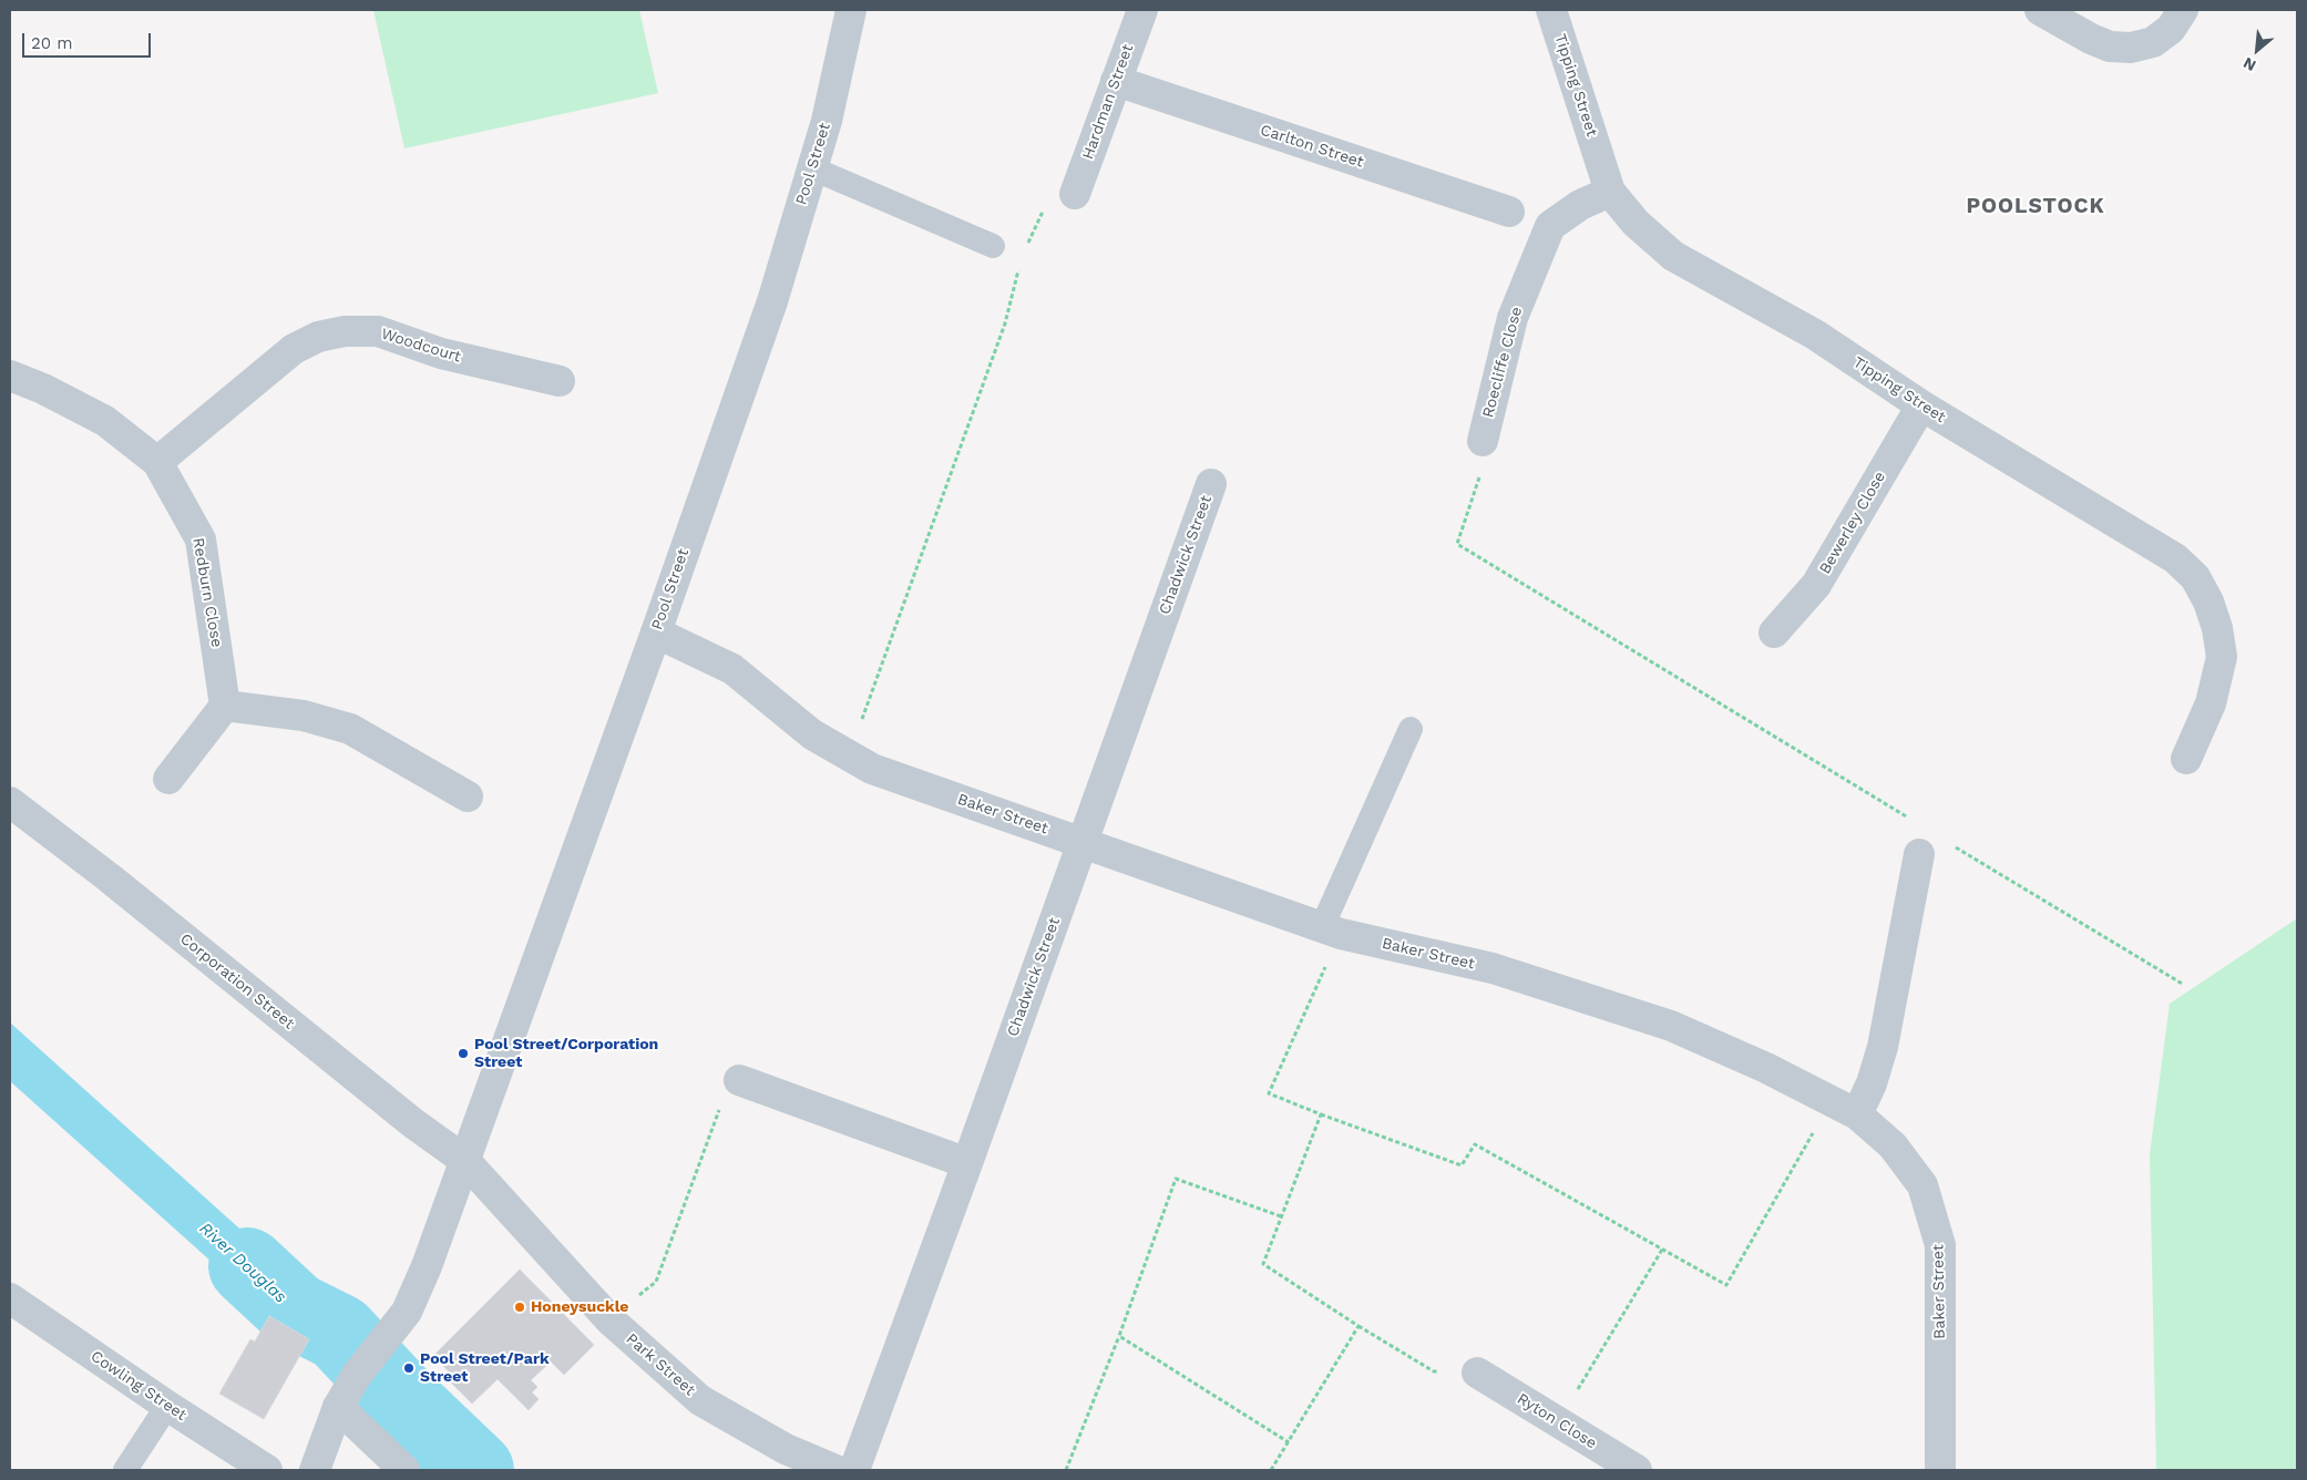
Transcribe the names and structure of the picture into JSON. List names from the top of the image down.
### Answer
{
  "streets": {
    "street": [
      "Tipping Street",
      "Hardman Street",
      "Carlton Street",
      "Pool Street",
      "Woodcourt",
      "Roecliffe Close",
      "Bewerley Close",
      "Chadwick Street",
      "Redburn Close",
      "Baker Street",
      "Corporation Street",
      "Park Street",
      "Cowling Street",
      "Ryton Close"
    ]
  },
  "crossings": [
    ["Tipping Street", "Roecliffe Close"],
    ["Tipping Street", "Bewerley Close"],
    ["Hardman Street", "Carlton Street"],
    ["Pool Street", "Baker Street"],
    ["Pool Street", "Corporation Street"],
    ["Pool Street", "Park Street"],
    ["Woodcourt", "Redburn Close"],
    ["Chadwick Street", "Baker Street"],
    ["Corporation Street", "Park Street"]
  ],
  "districts": ["POOLSTOCK"],
  "water": ["River Douglas"],
  "places": ["Pool Street/Corporation Street", "Honeysuckle", "Pool Street/Park Street"],
  "scale_bar": "20 m",
  "north": "bottom left"
}
